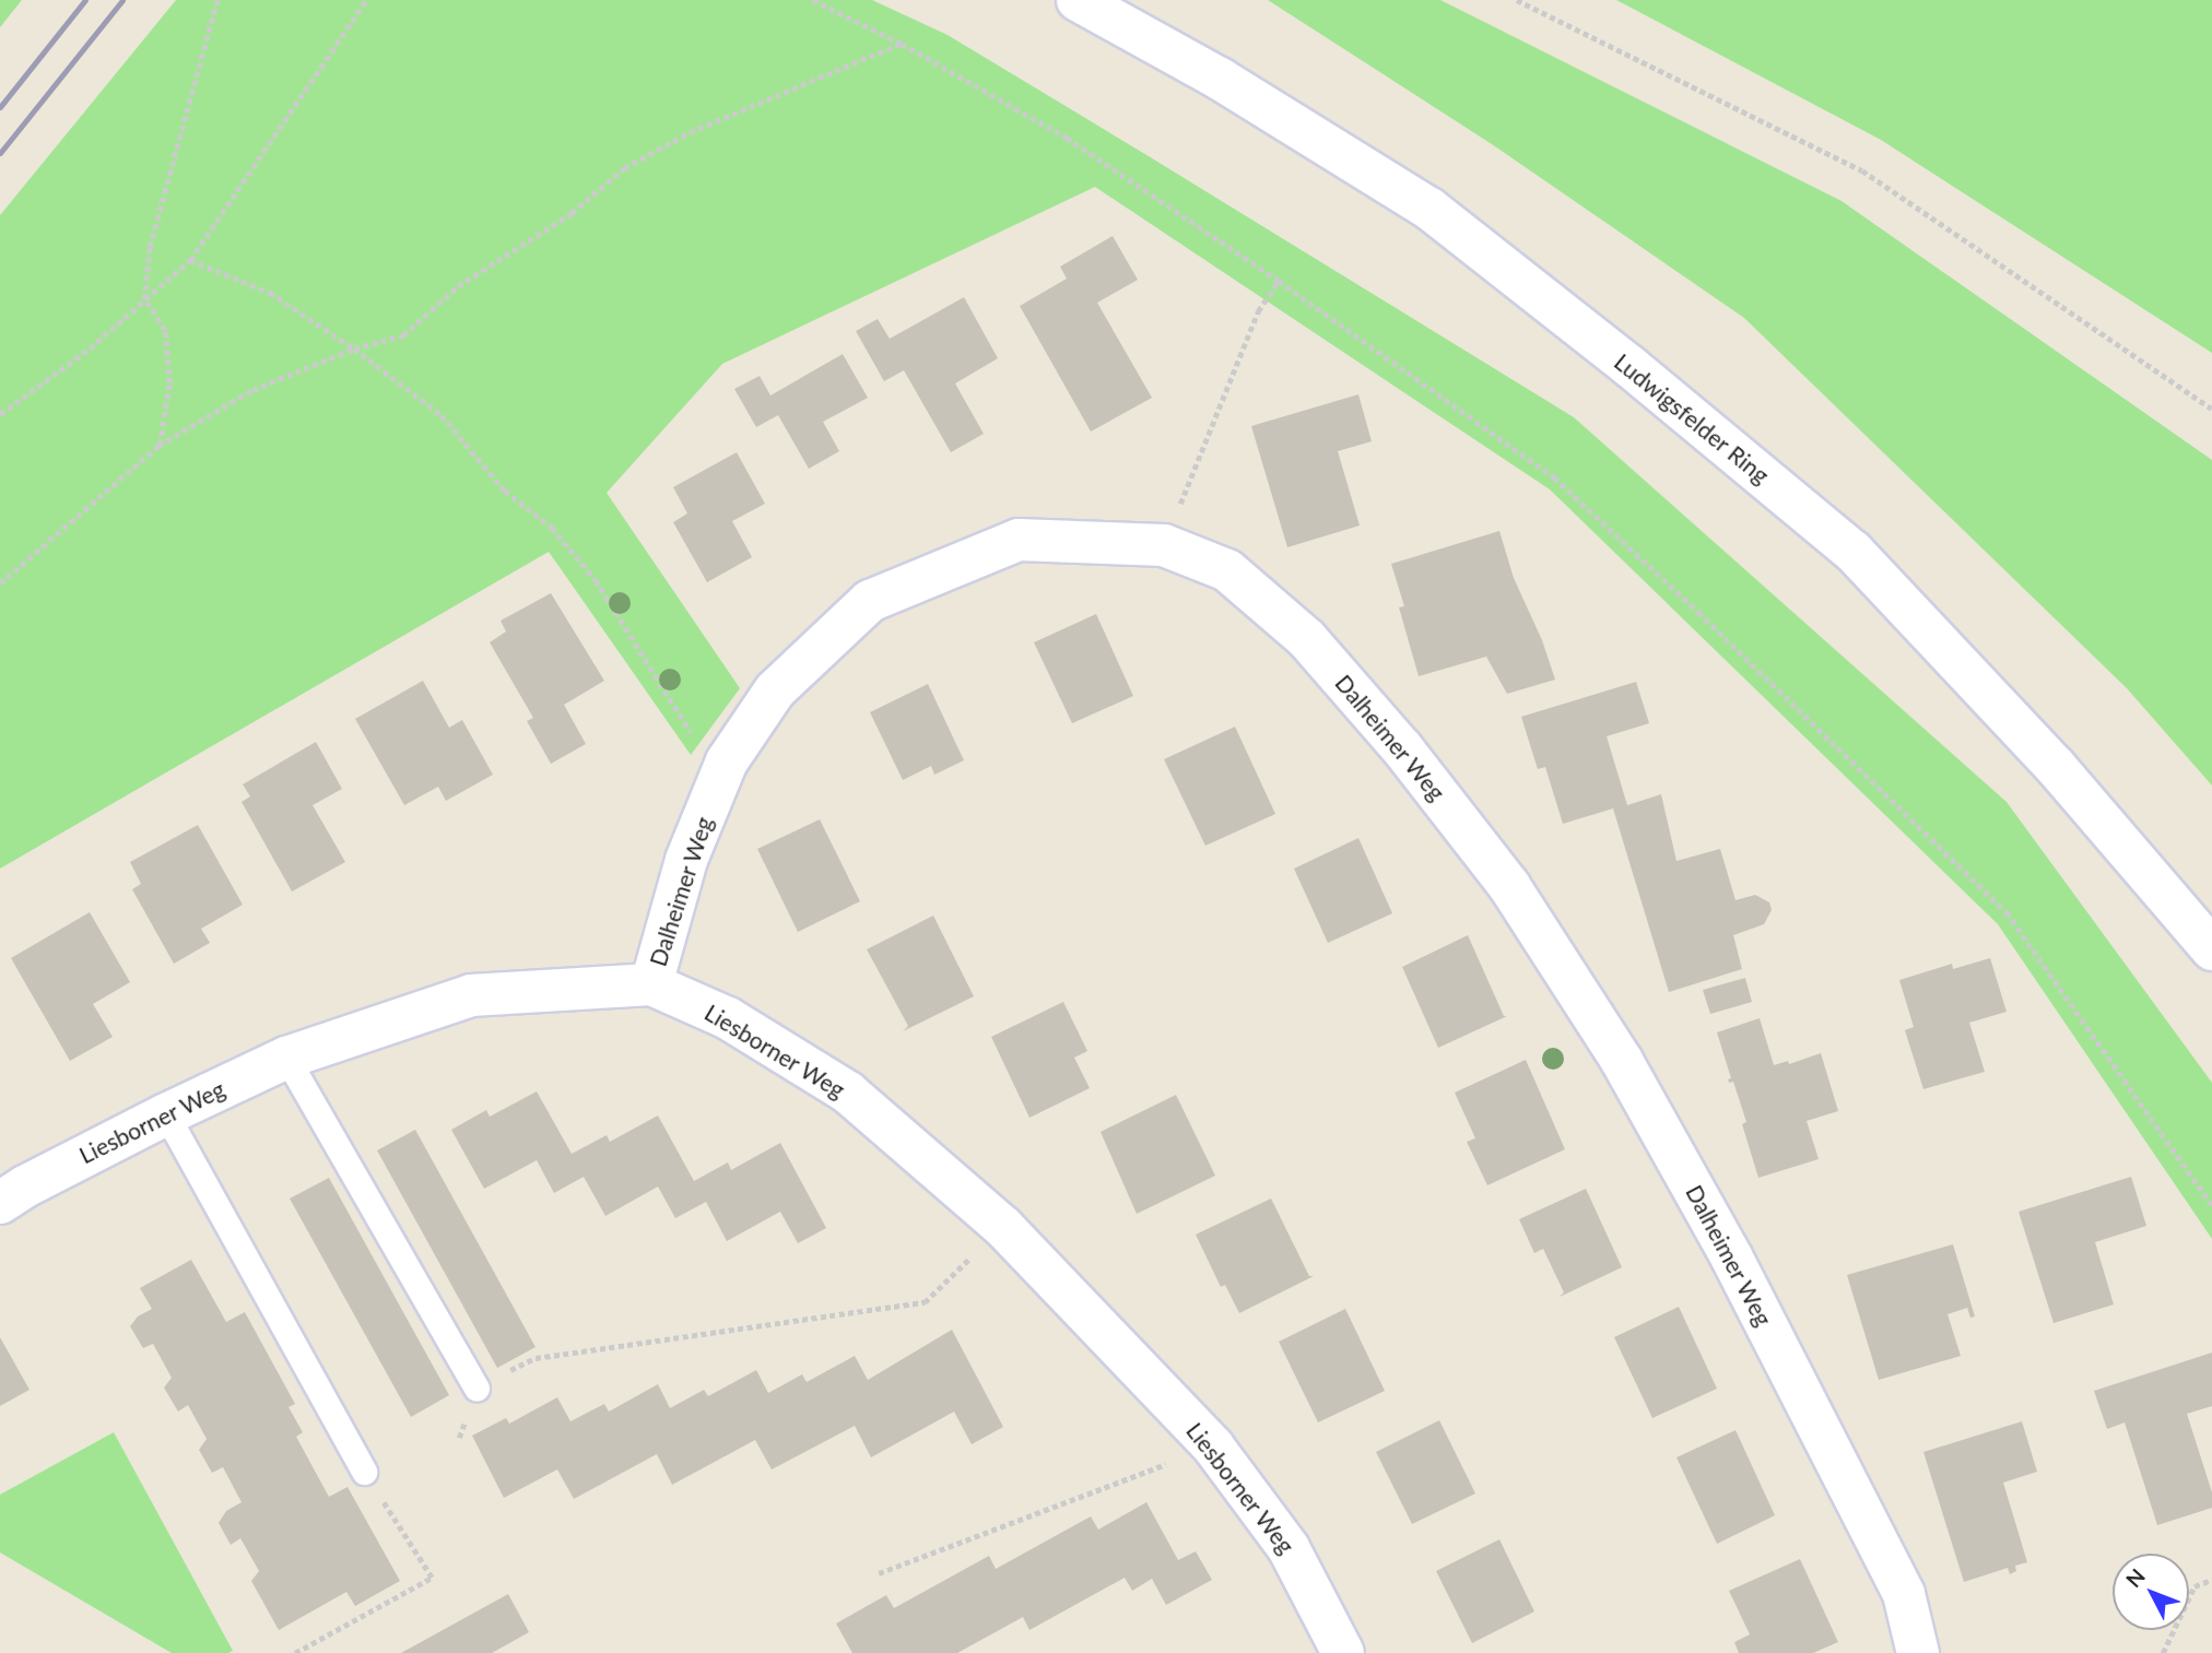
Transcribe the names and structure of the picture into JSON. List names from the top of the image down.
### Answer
{
  "streets": {
    "street": ["Ludwigsfelder Ring", "Dalheimer Weg", "Liesborner Weg"]
  },
  "crossings": [
    ["Dalheimer Weg", "Liesborner Weg"]
  ],
  "north": "top left"
}
